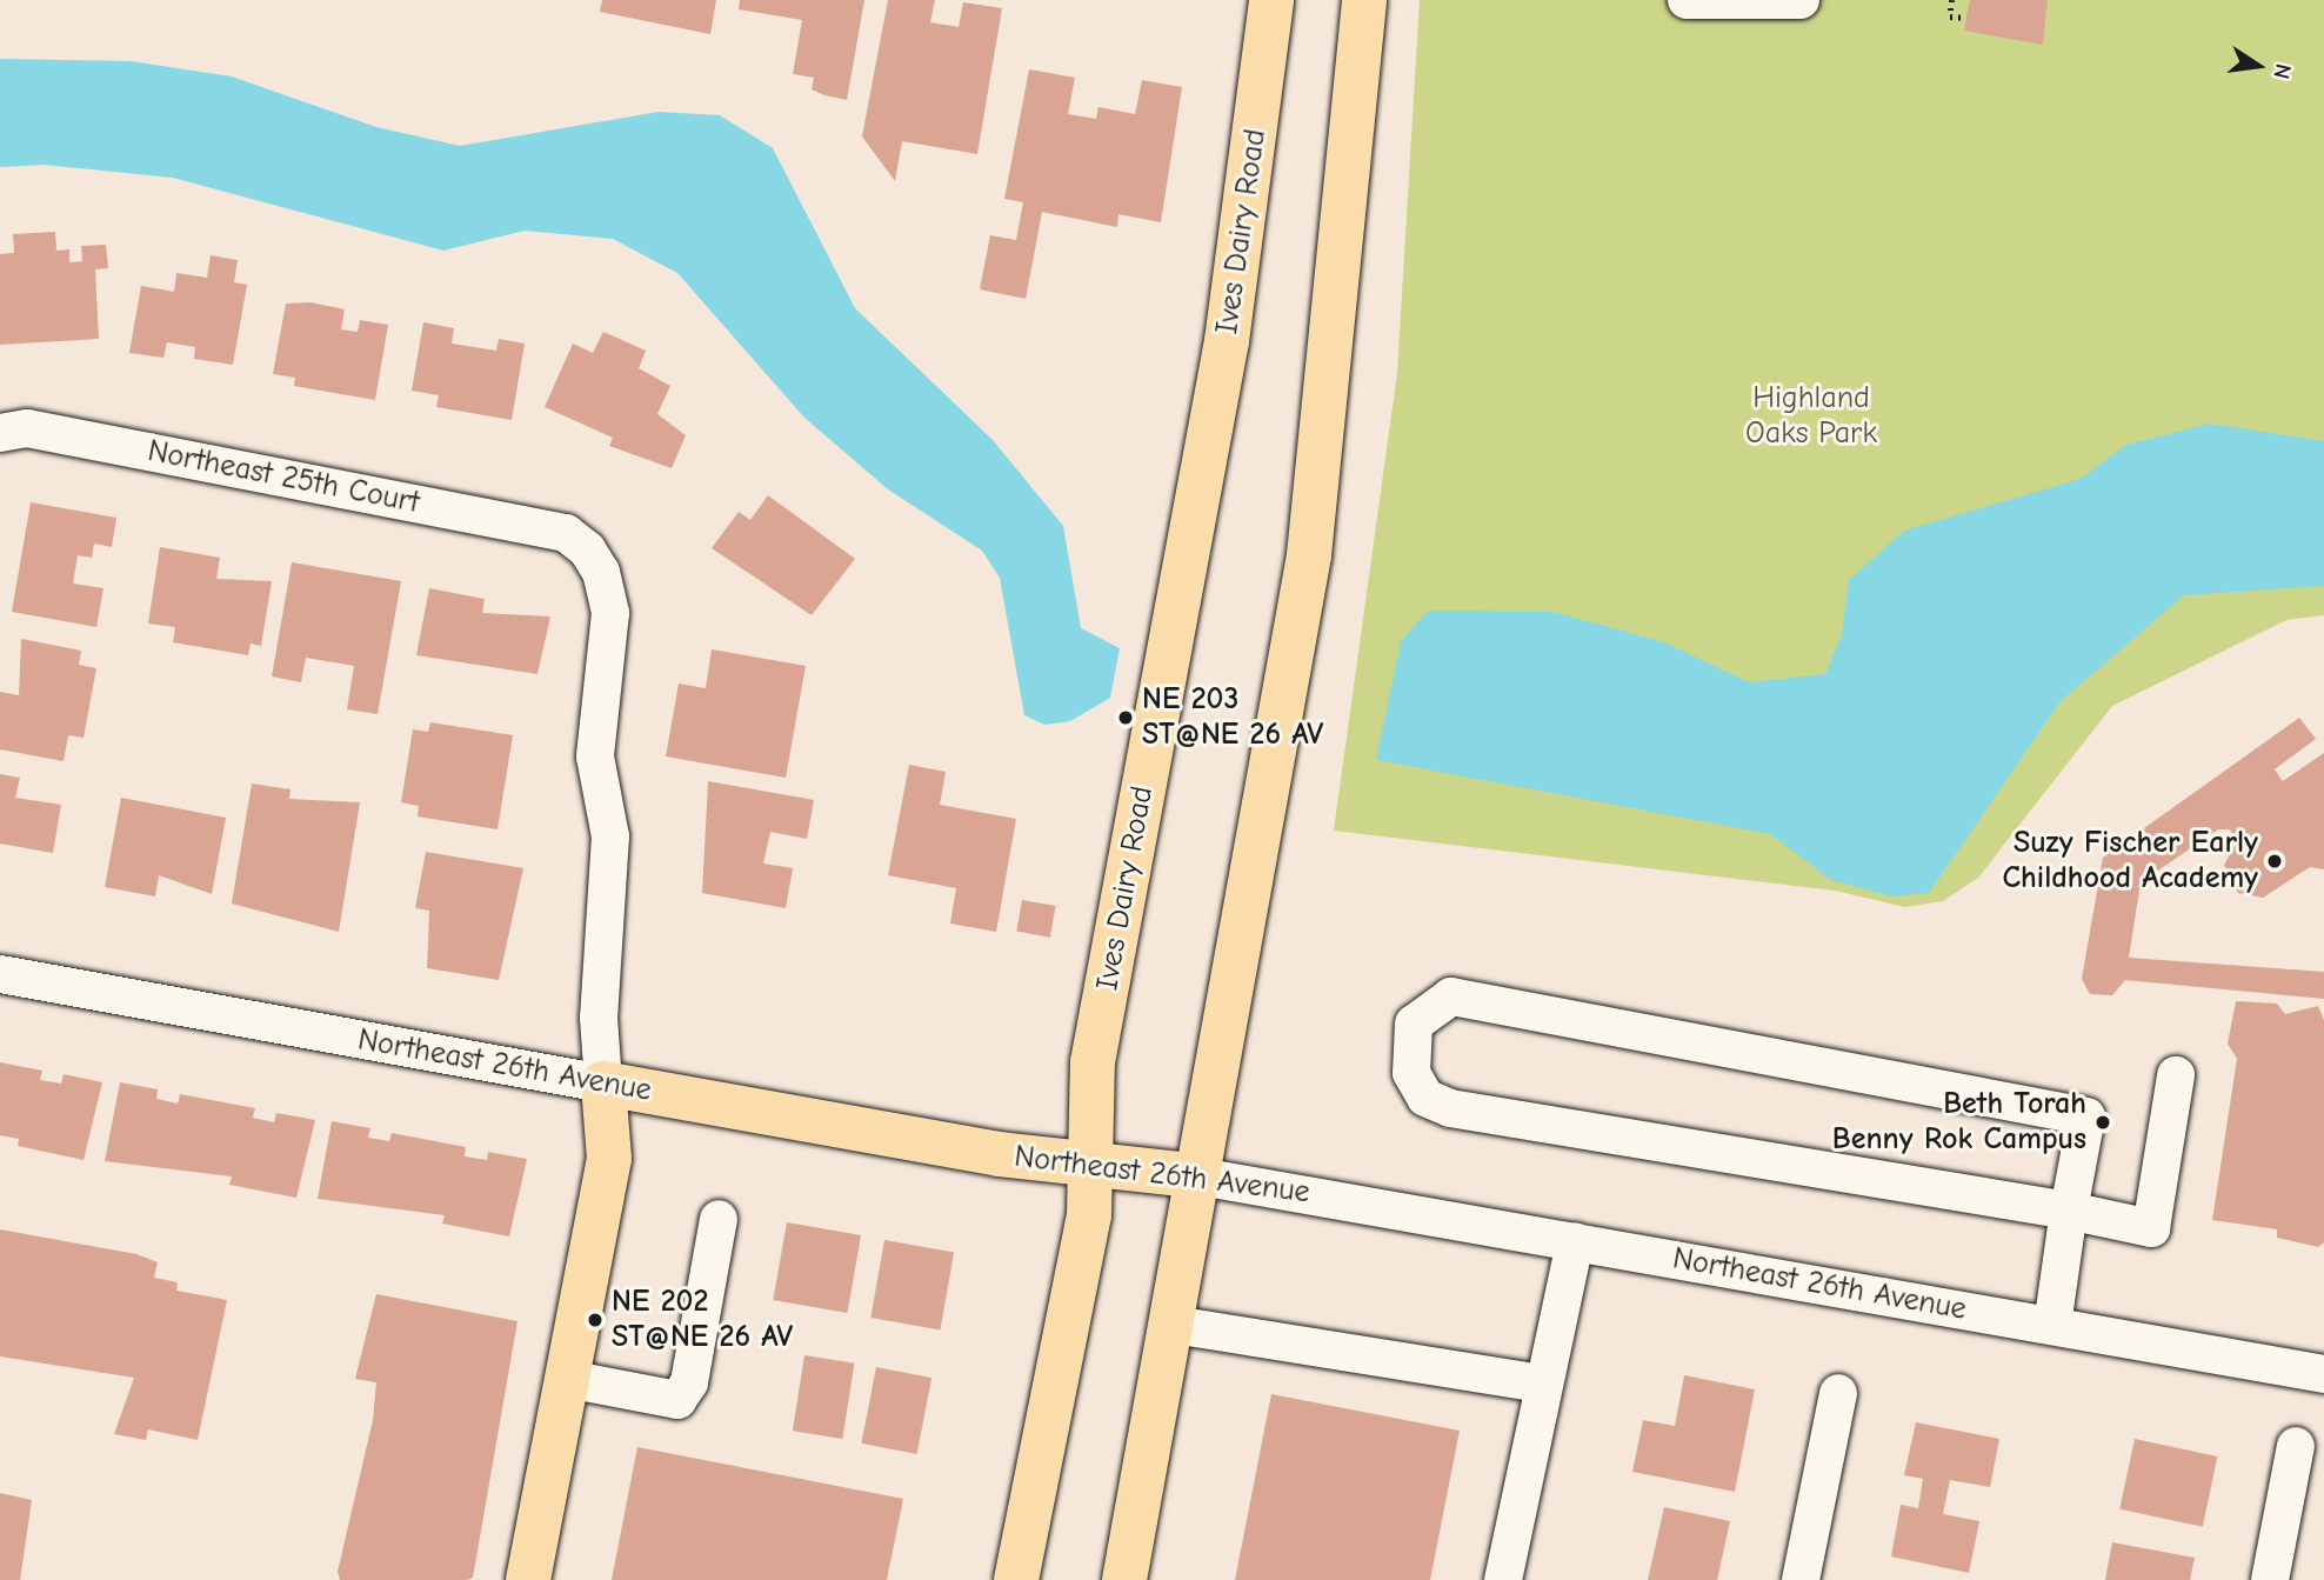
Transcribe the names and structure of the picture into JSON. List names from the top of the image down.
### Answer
{
  "streets": {
    "main road": ["Ives Dairy Road", "Northeast 26th Avenue"],
    "street": ["Northeast 25th Court"]
  },
  "crossings": [
    ["Ives Dairy Road", "Northeast 26th Avenue"],
    ["Northeast 25th Court", "Northeast 26th Avenue"]
  ],
  "parks": ["Highland Oaks Park"],
  "places": [
    "NE 203 ST@NE 26 AV",
    "Suzy Fischer Early Childhood Academy",
    "Beth Torah Benny Rok Campus",
    "NE 202 ST@NE 26 AV"
  ],
  "north": "right"
}
